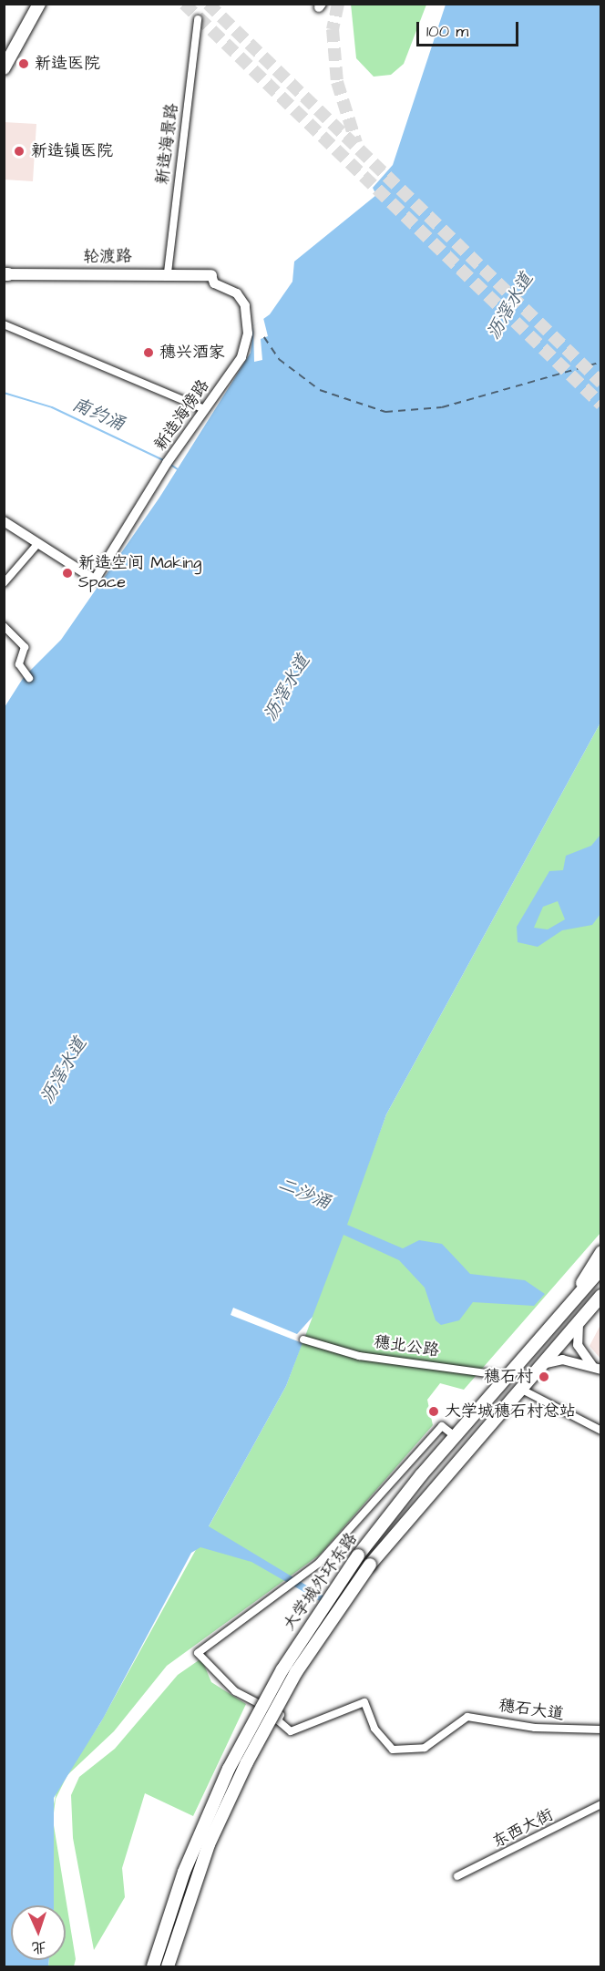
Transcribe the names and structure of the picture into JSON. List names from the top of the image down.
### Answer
{
  "streets": {
    "main road": ["轮渡路", "大学城外环东路"],
    "street": [
      "新造海景路",
      "新造海傍路",
      "穗北公路",
      "穗石大道",
      "东西大街"
    ]
  },
  "crossings": [
    ["新造海景路", "轮渡路"],
    ["轮渡路", "新造海傍路"],
    ["穗北公路", "大学城外环东路"],
    ["大学城外环东路", "穗石大道"]
  ],
  "water": ["沥滘水道", "南约涌", "二沙涌"],
  "places": [
    "新造医院",
    "新造镇医院",
    "穗兴酒家",
    "新造空间 Making Space",
    "穗石村",
    "大学城穗石村总站"
  ],
  "scale_bar": "100 m",
  "north": "bottom"
}
